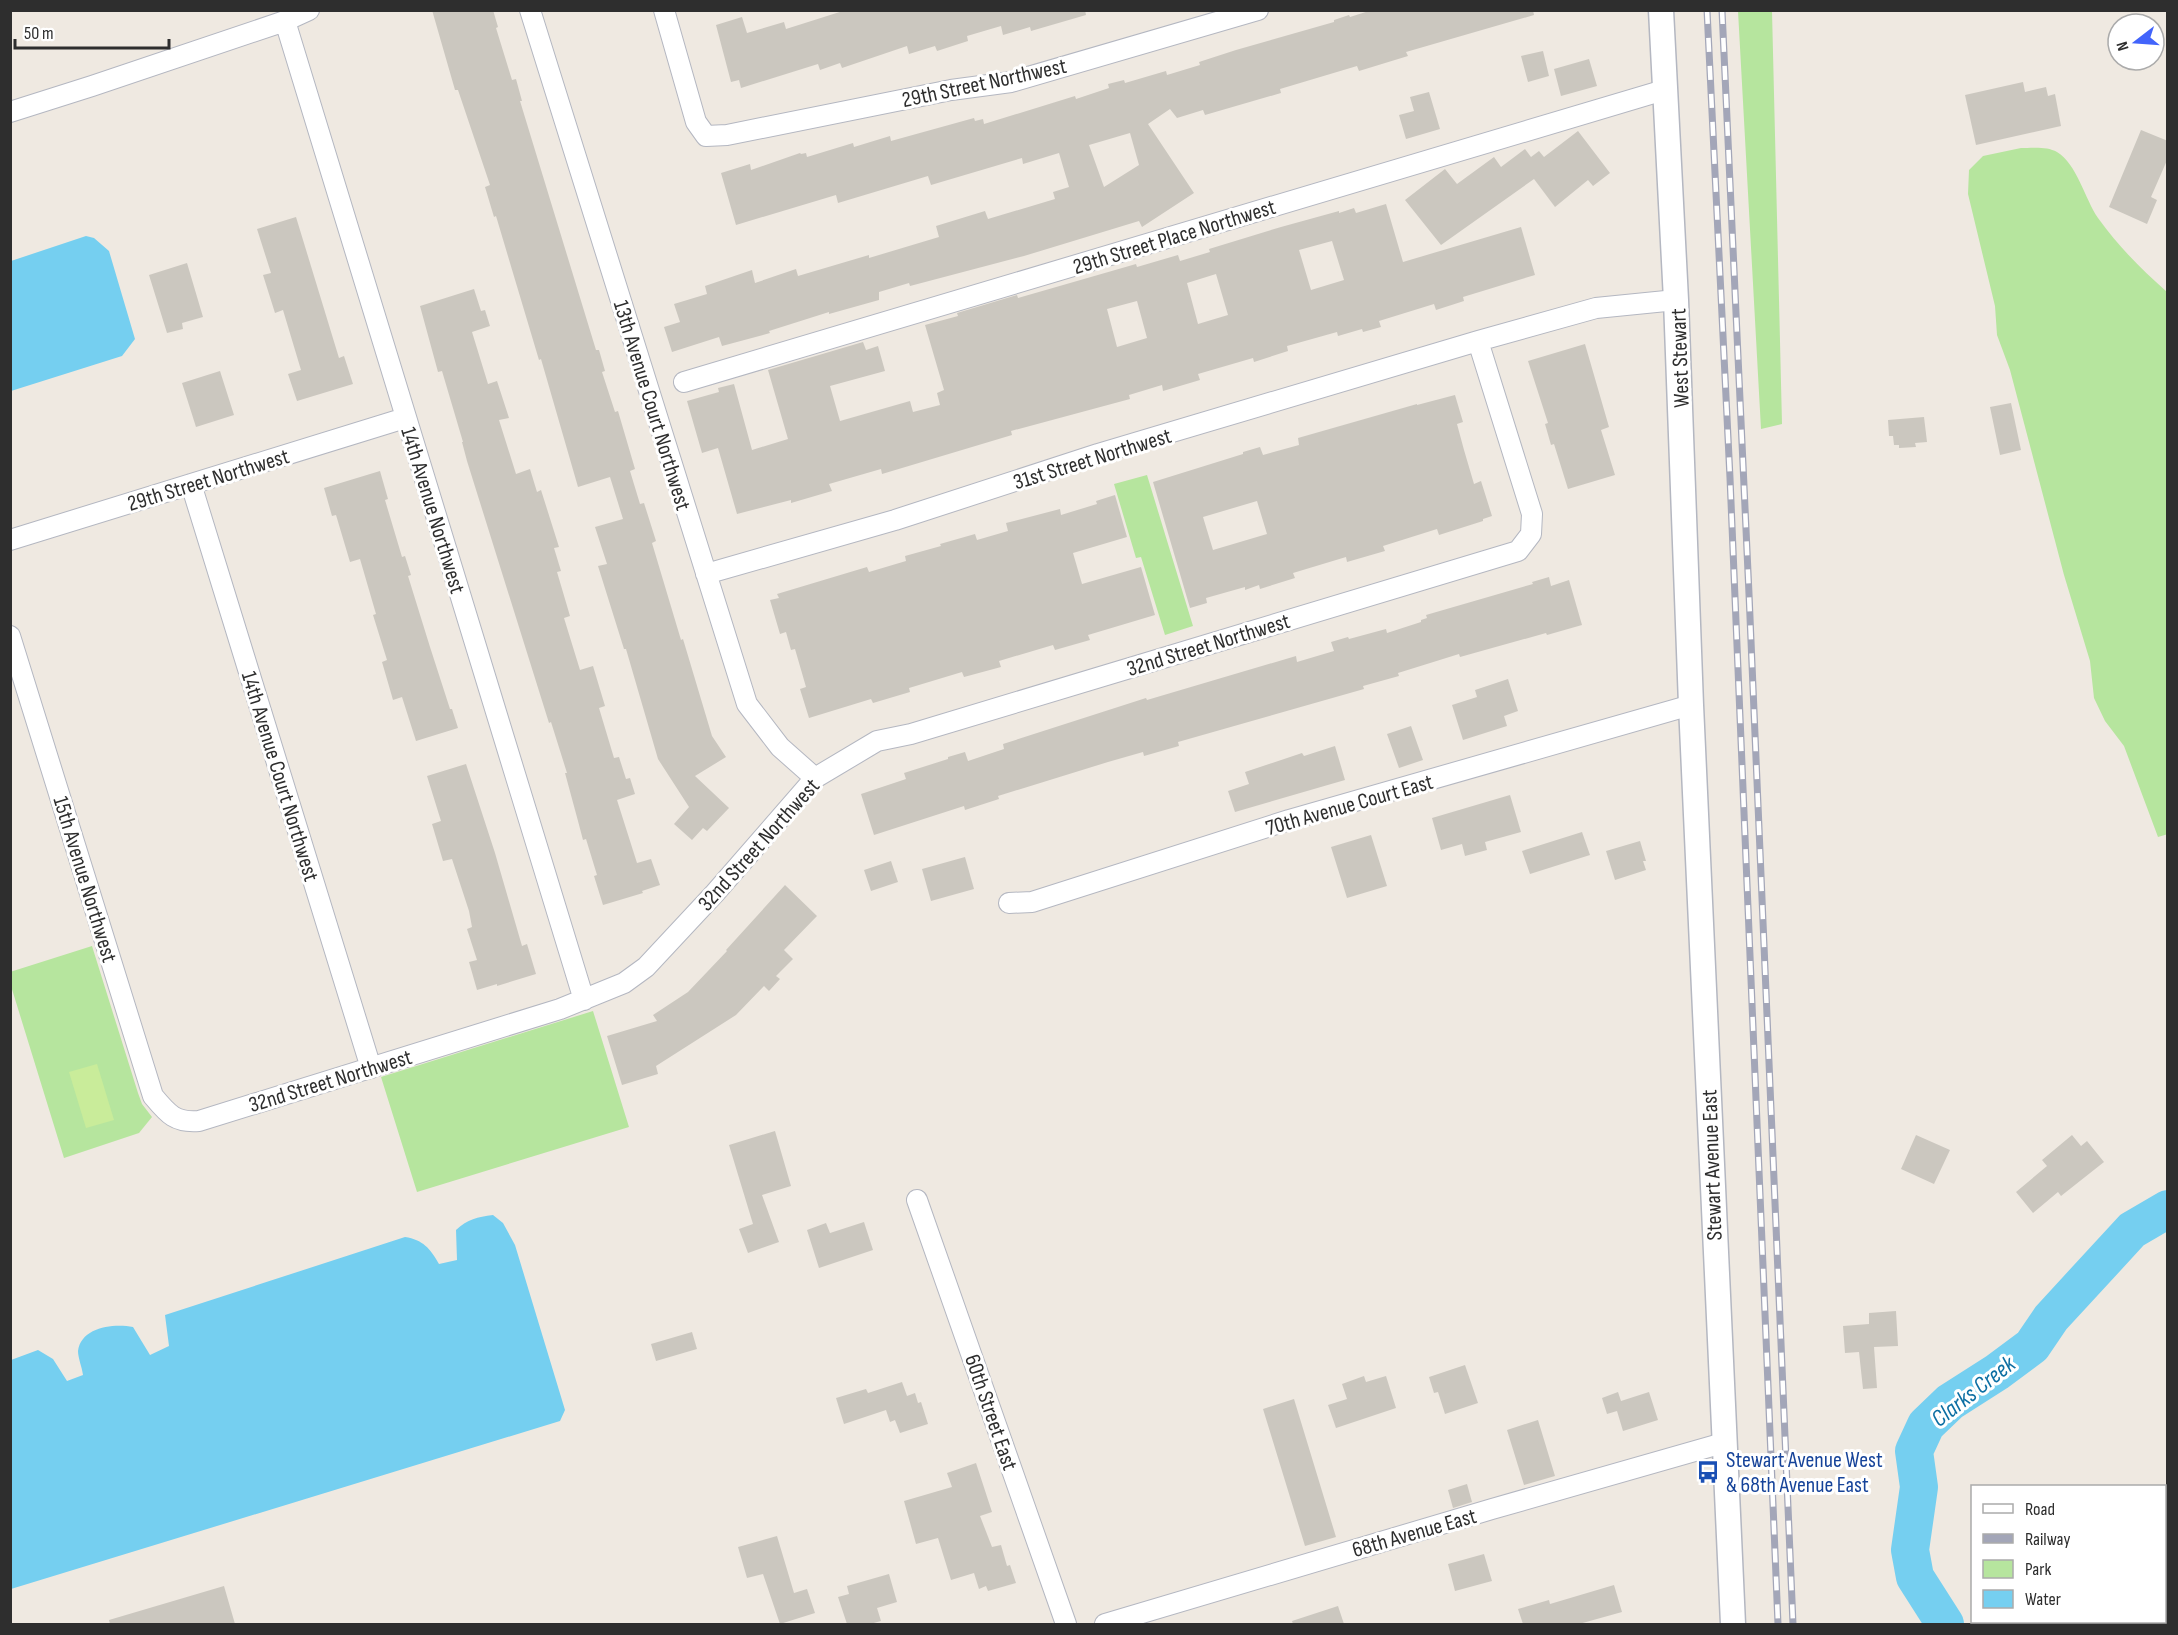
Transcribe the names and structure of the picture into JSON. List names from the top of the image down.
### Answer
{
  "streets": {
    "street": [
      "29th Street Northwest",
      "29th Street Place Northwest",
      "West Stewart",
      "13th Avenue Court Northwest",
      "31st Street Northwest",
      "14th Avenue Northwest",
      "32nd Street Northwest",
      "14th Avenue Court Northwest",
      "70th Avenue Court East",
      "15th Avenue Northwest",
      "Stewart Avenue East",
      "60th Street East",
      "68th Avenue East"
    ]
  },
  "crossings": [
    ["29th Street Northwest", "14th Avenue Northwest"],
    ["29th Street Northwest", "14th Avenue Court Northwest"],
    ["29th Street Place Northwest", "West Stewart"],
    ["West Stewart", "70th Avenue Court East"],
    ["West Stewart", "Stewart Avenue East"],
    ["13th Avenue Court Northwest", "31st Street Northwest"],
    ["13th Avenue Court Northwest", "32nd Street Northwest"],
    ["31st Street Northwest", "32nd Street Northwest"],
    ["14th Avenue Northwest", "32nd Street Northwest"],
    ["32nd Street Northwest", "14th Avenue Court Northwest"],
    ["32nd Street Northwest", "15th Avenue Northwest"],
    ["70th Avenue Court East", "Stewart Avenue East"],
    ["Stewart Avenue East", "68th Avenue East"]
  ],
  "water": ["Clarks Creek"],
  "places": {
    "bus stop": ["Stewart Avenue West & 68th Avenue East"]
  },
  "legend": [
    "Road",
    "Railway",
    "Park",
    "Water"
  ],
  "scale_bar": "50 m",
  "north": "left"
}
